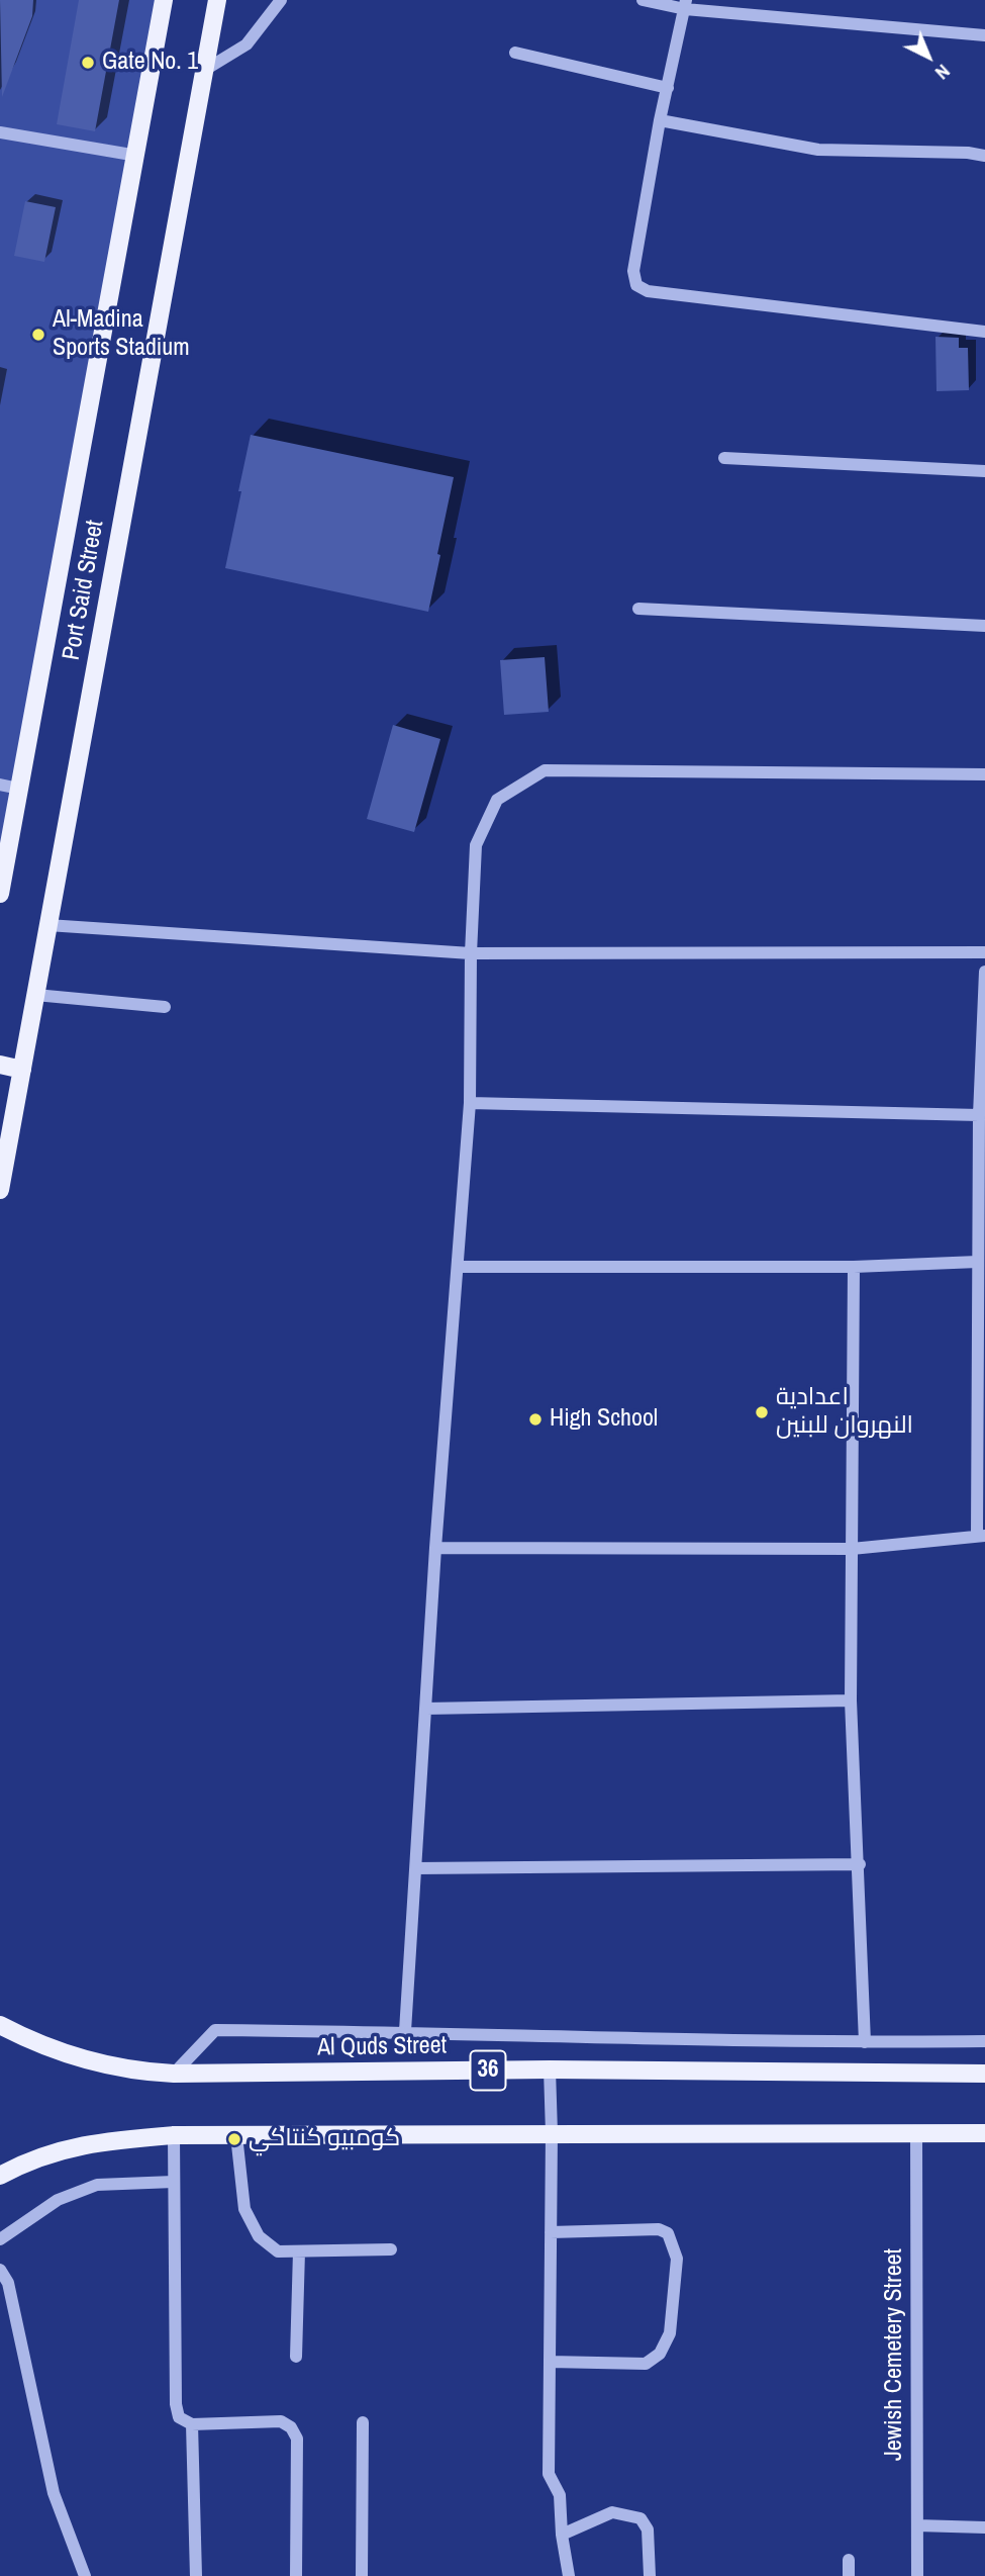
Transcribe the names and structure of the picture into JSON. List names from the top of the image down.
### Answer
{
  "streets": {
    "main road": ["Port Said Street", "Al Quds Street", "36"],
    "street": ["Jewish Cemetery Street"]
  },
  "places": [
    "Gate No. 1",
    "Al-Madina Sports Stadium",
    "اعدادية النهروان للبنين",
    "High School",
    "كومبيو كنتاكي"
  ],
  "north": "bottom right"
}
